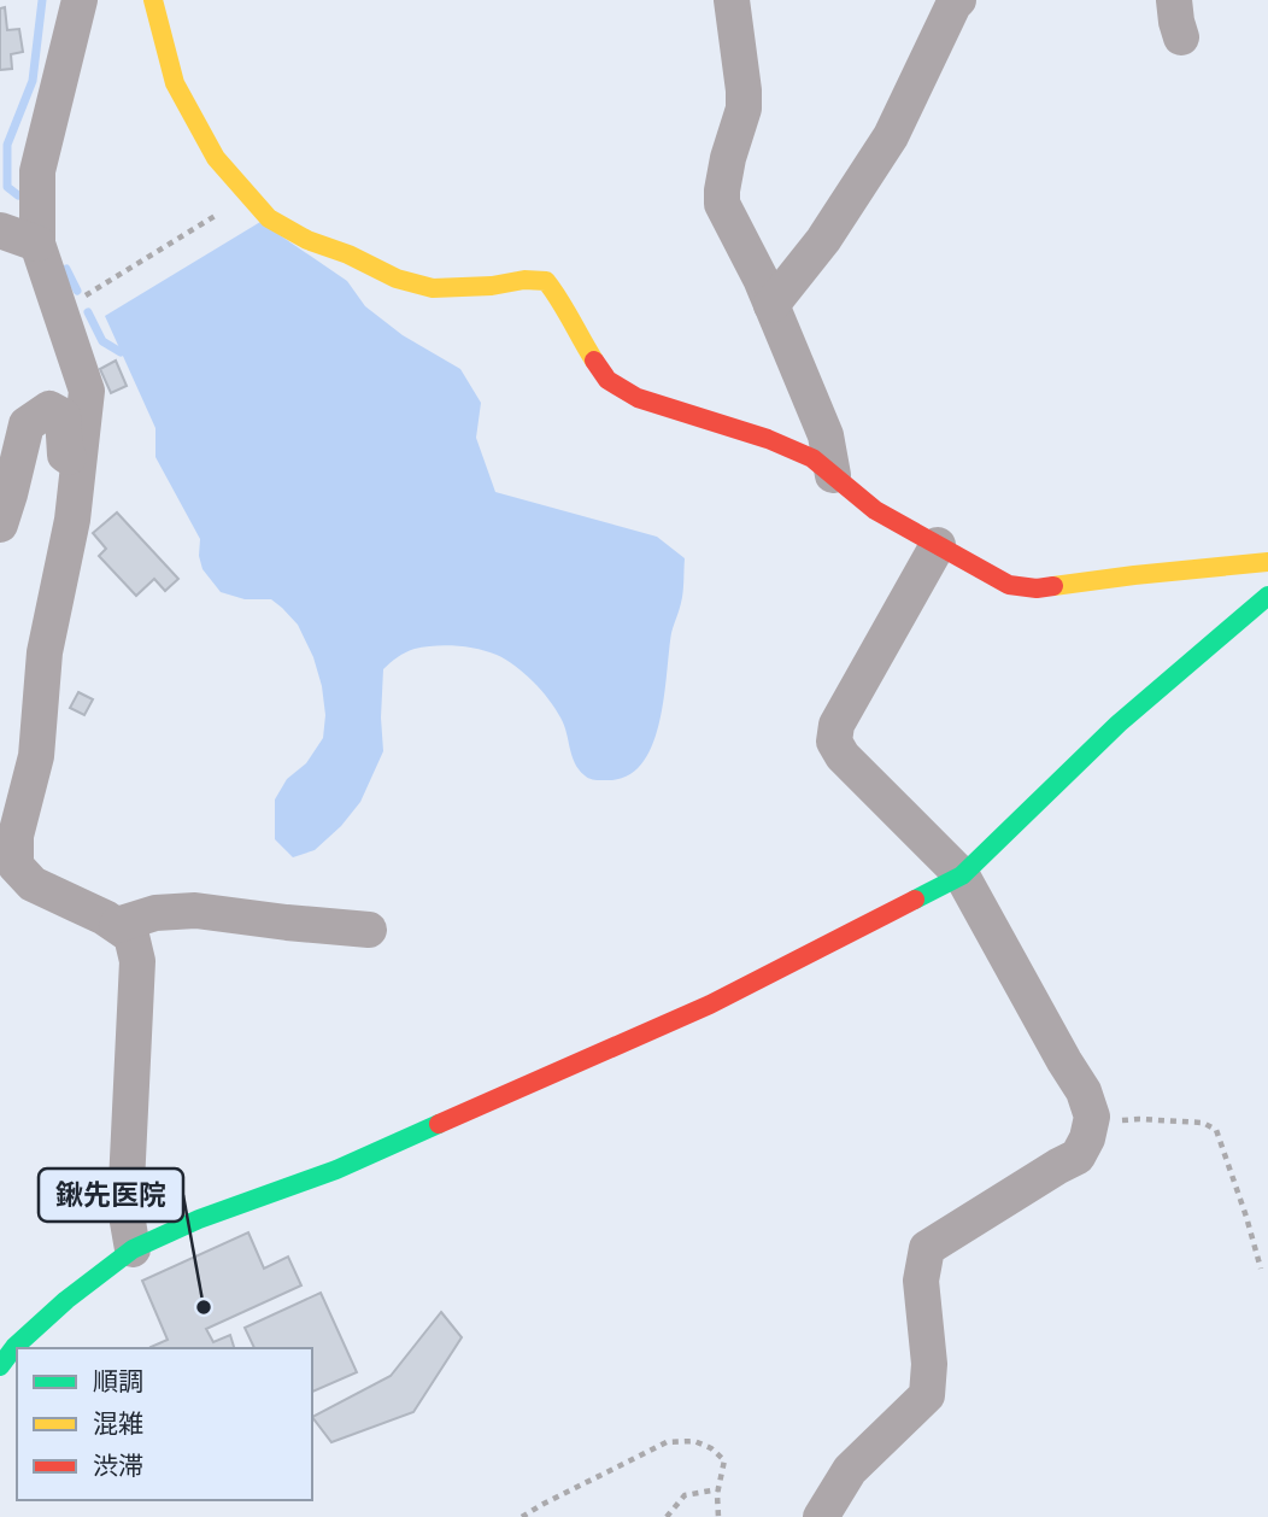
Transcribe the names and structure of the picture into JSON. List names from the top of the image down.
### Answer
{
  "places": ["鍬先医院"],
  "legend": ["順調", "混雑", "渋滞"]
}
